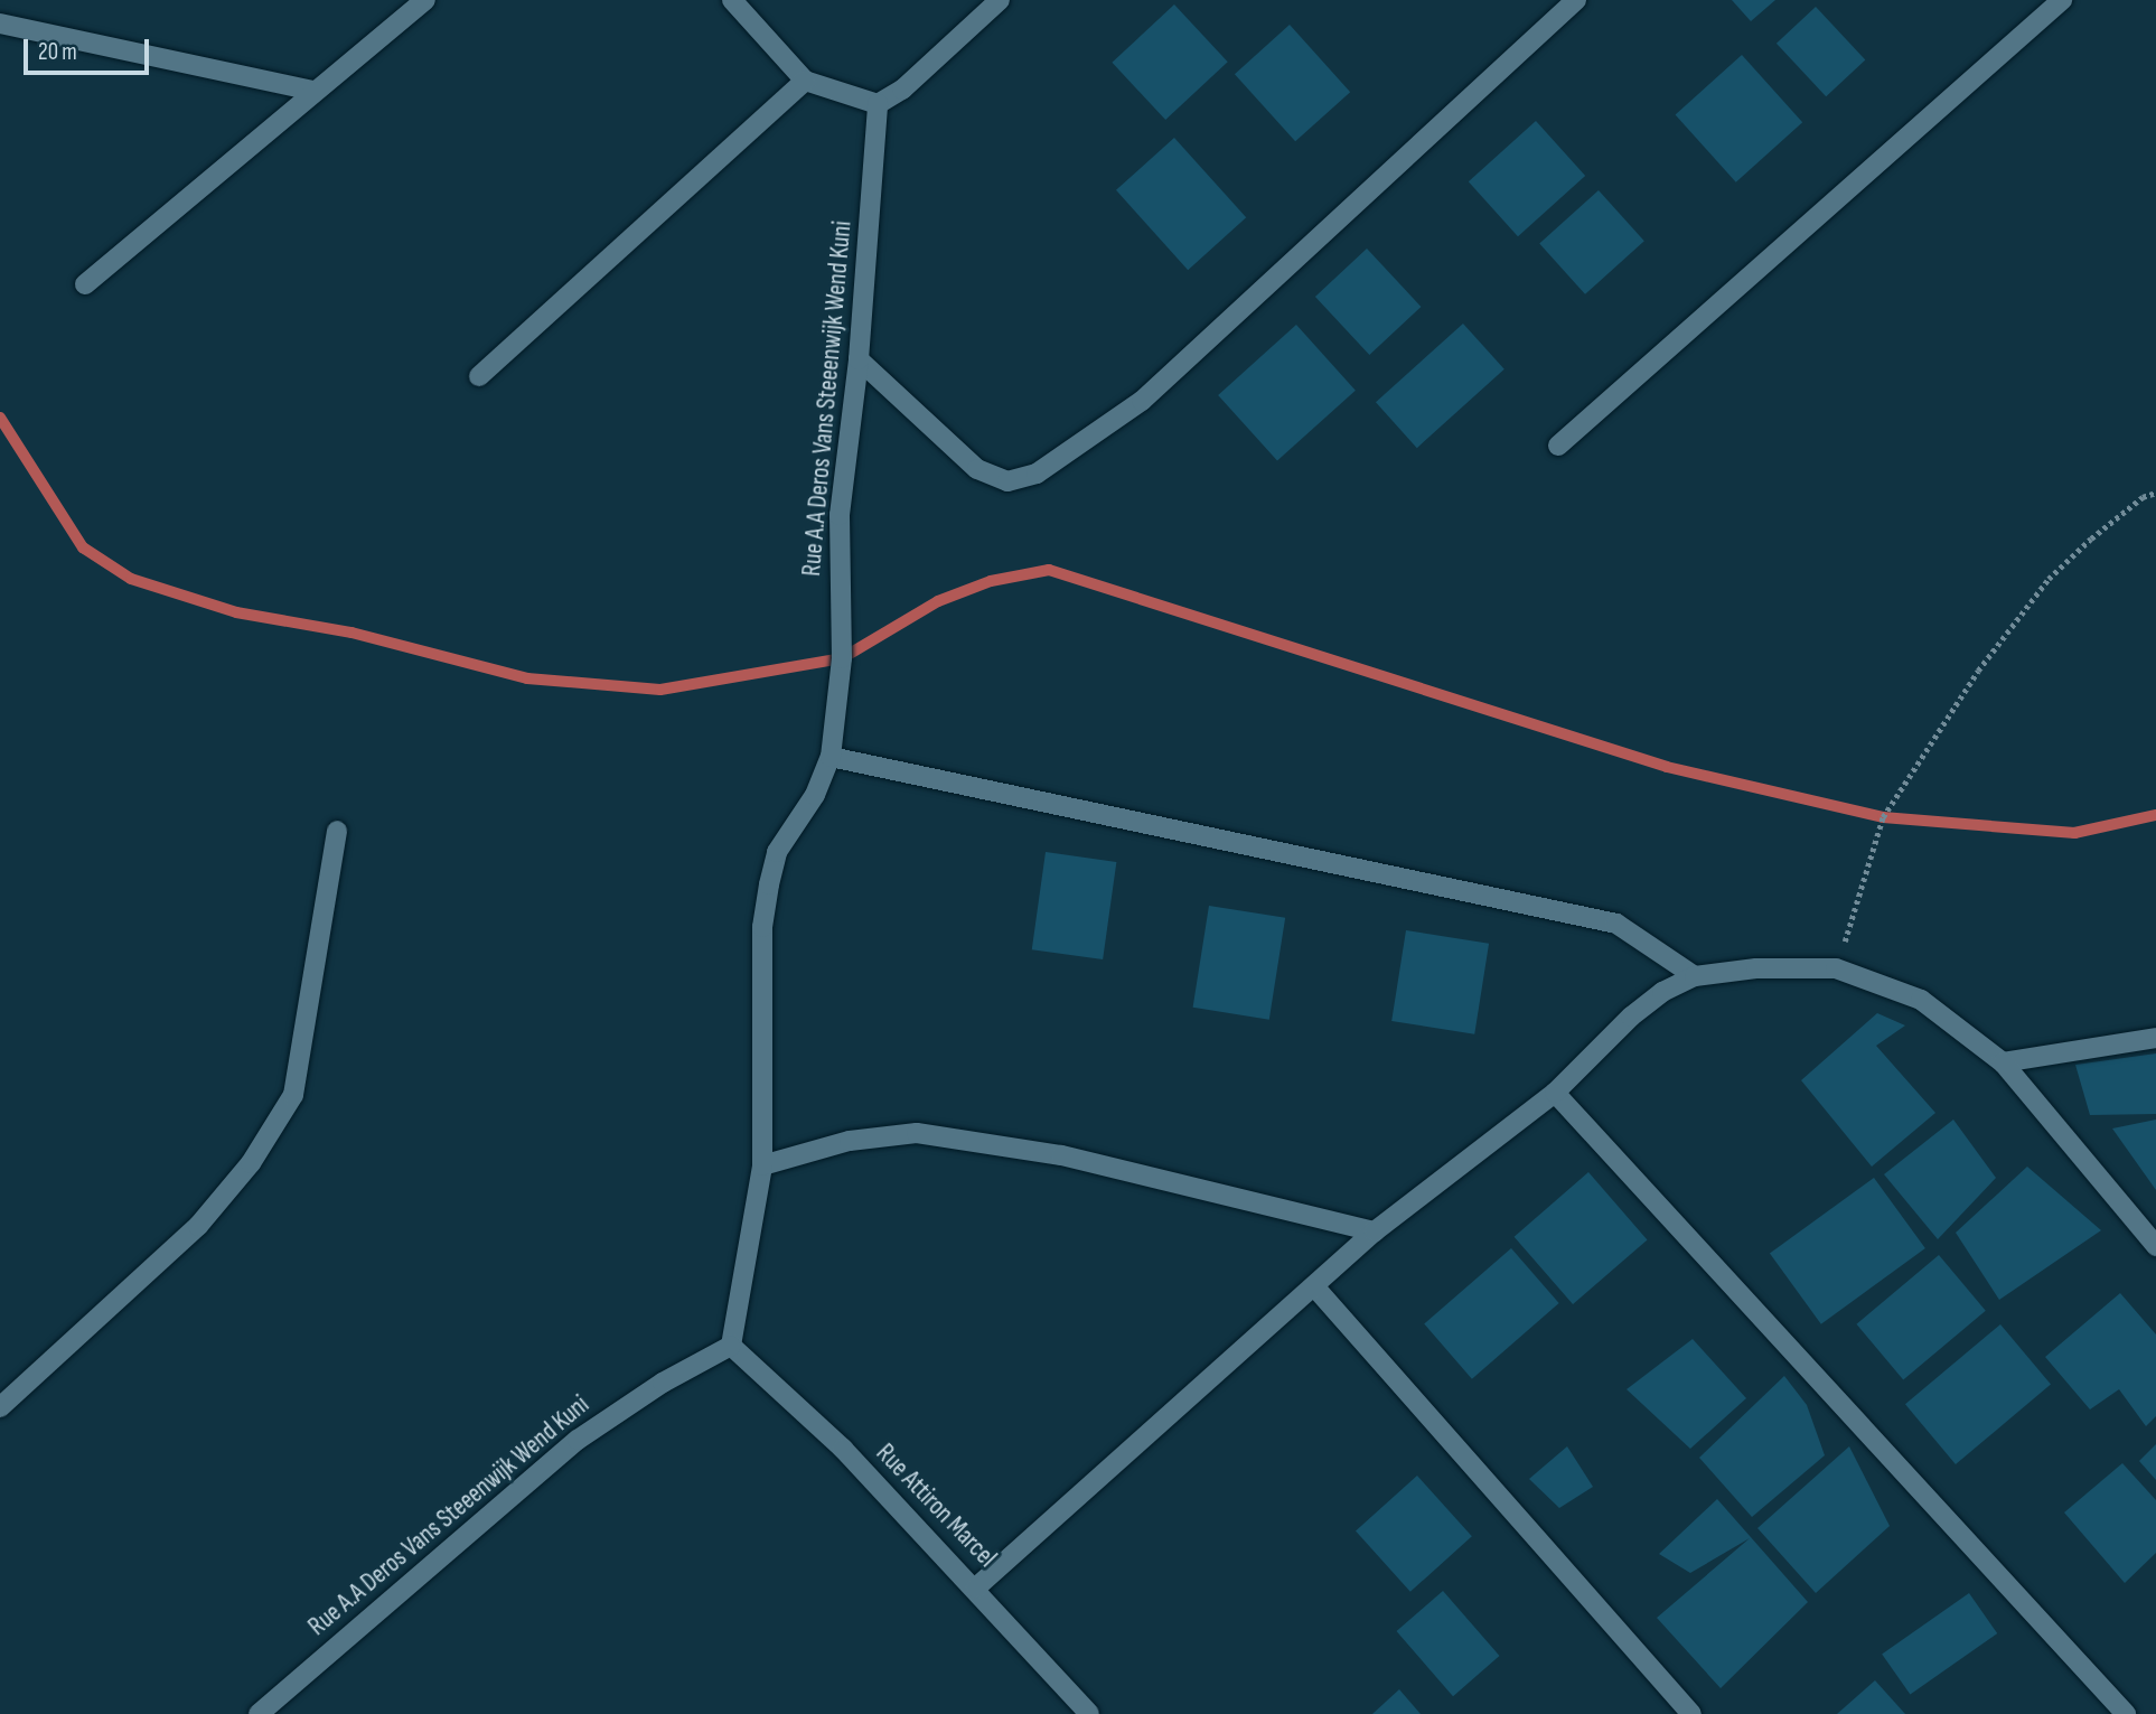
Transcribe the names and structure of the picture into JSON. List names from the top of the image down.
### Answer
{
  "streets": {
    "street": ["Rue A.A Deros Vans Steeenwijk Wend Kuni", "Rue Attiron Marcel"]
  },
  "crossings": [
    ["Rue A.A Deros Vans Steeenwijk Wend Kuni", "Rue Attiron Marcel"]
  ],
  "scale_bar": "20 m"
}
